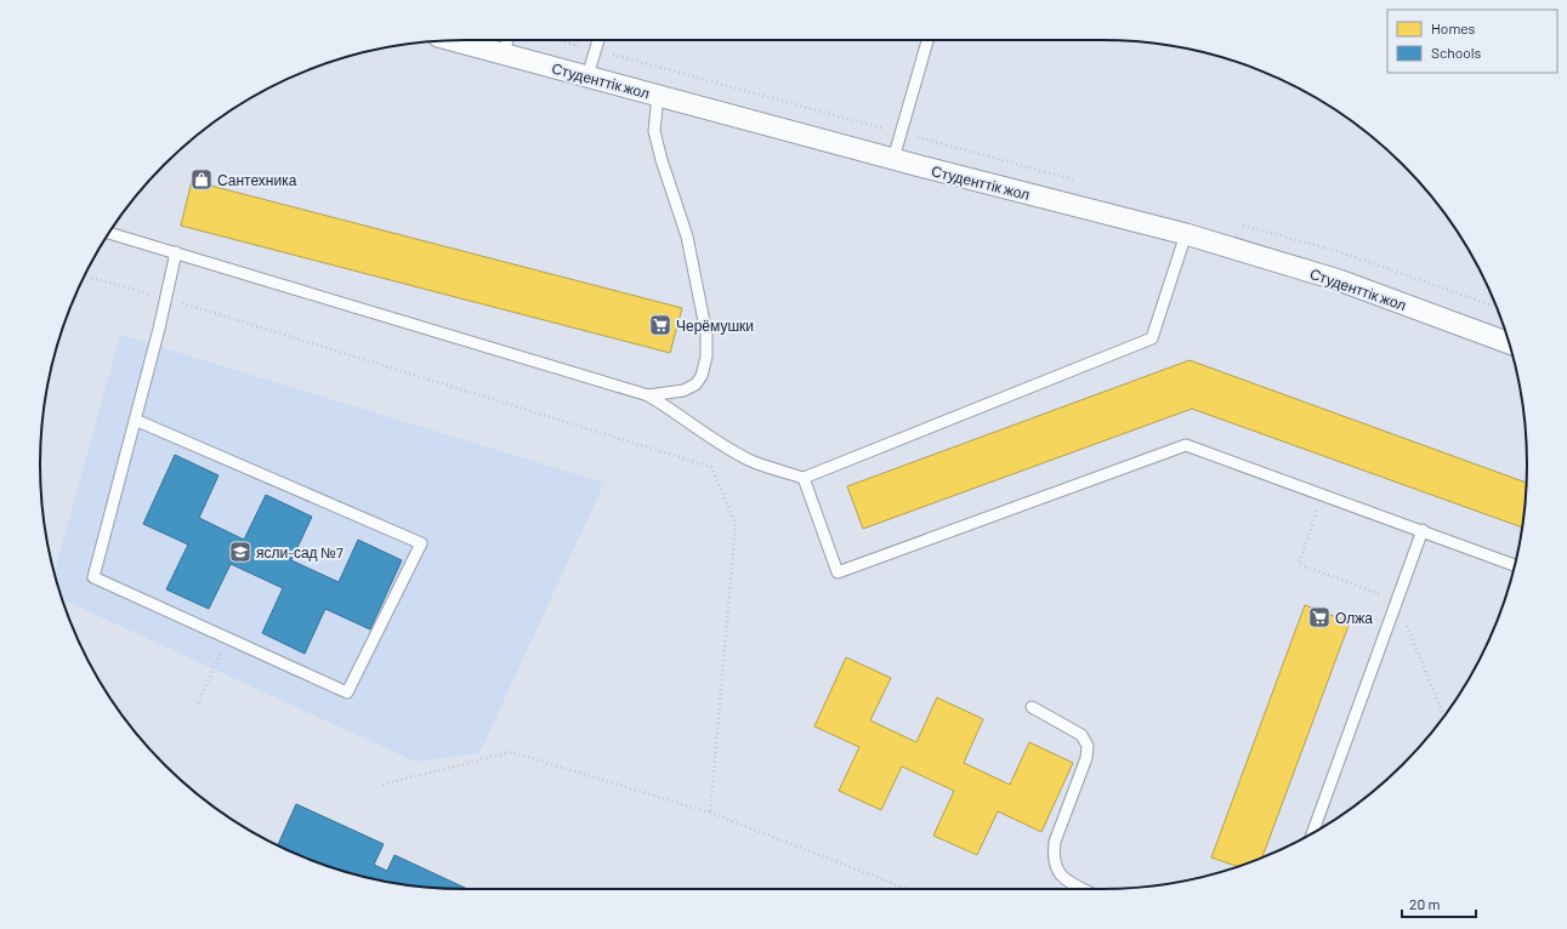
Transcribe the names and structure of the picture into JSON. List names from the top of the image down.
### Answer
{
  "streets": {
    "street": ["Студенттік жол"]
  },
  "places": {
    "shop": ["Сантехника"],
    "supermarket": ["Черёмушки", "Олжа"],
    "school or university": ["ясли-сад №7"]
  },
  "legend": ["Homes", "Schools"],
  "scale_bar": "20 m"
}
